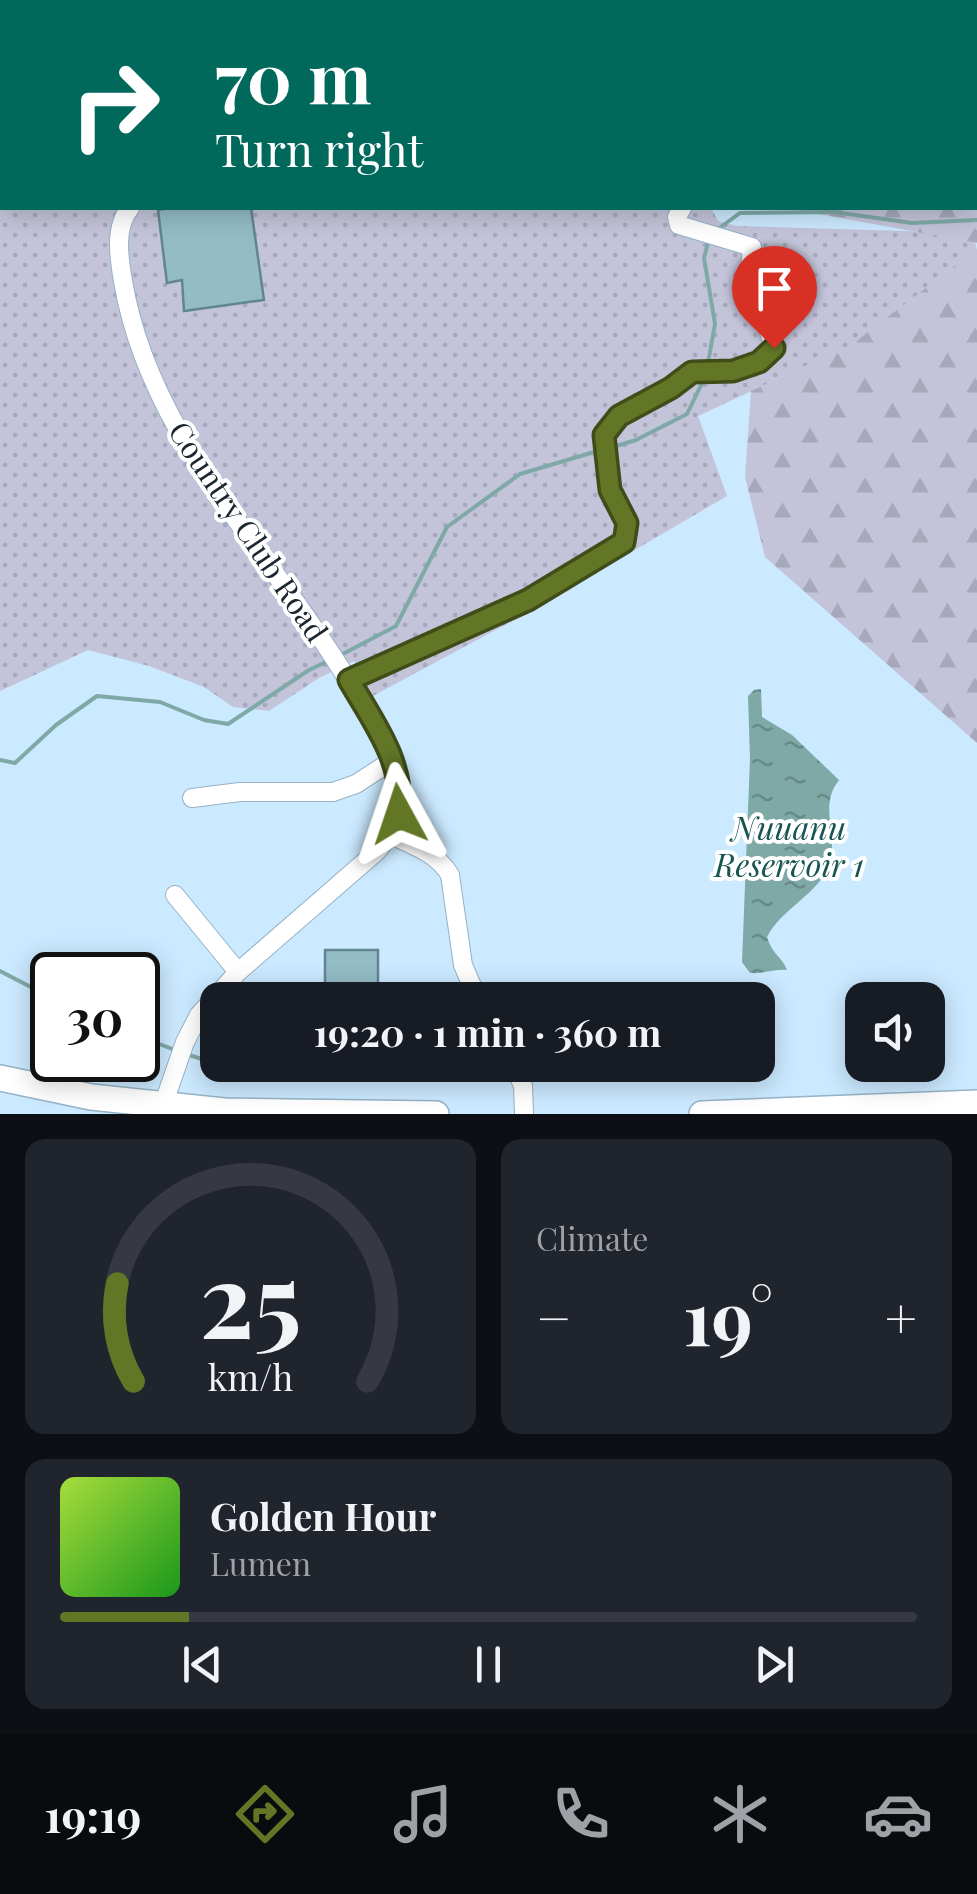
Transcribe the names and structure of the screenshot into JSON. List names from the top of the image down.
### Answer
{
  "streets": {
    "street": ["Country Club Road"]
  },
  "water": ["Nuuanu Reservoir 1"],
  "page": {
    "turn": ["70 m", "Turn right"],
    "limit": "30",
    "trip": "19:20 · 1 min · 360 m",
    "tile": "Climate",
    "heat": ["−", "19°", "+"],
    "song": ["Golden Hour", "Lumen"],
    "tabs": "19:19",
    "gauge": ["25", "km/h"]
  }
}
